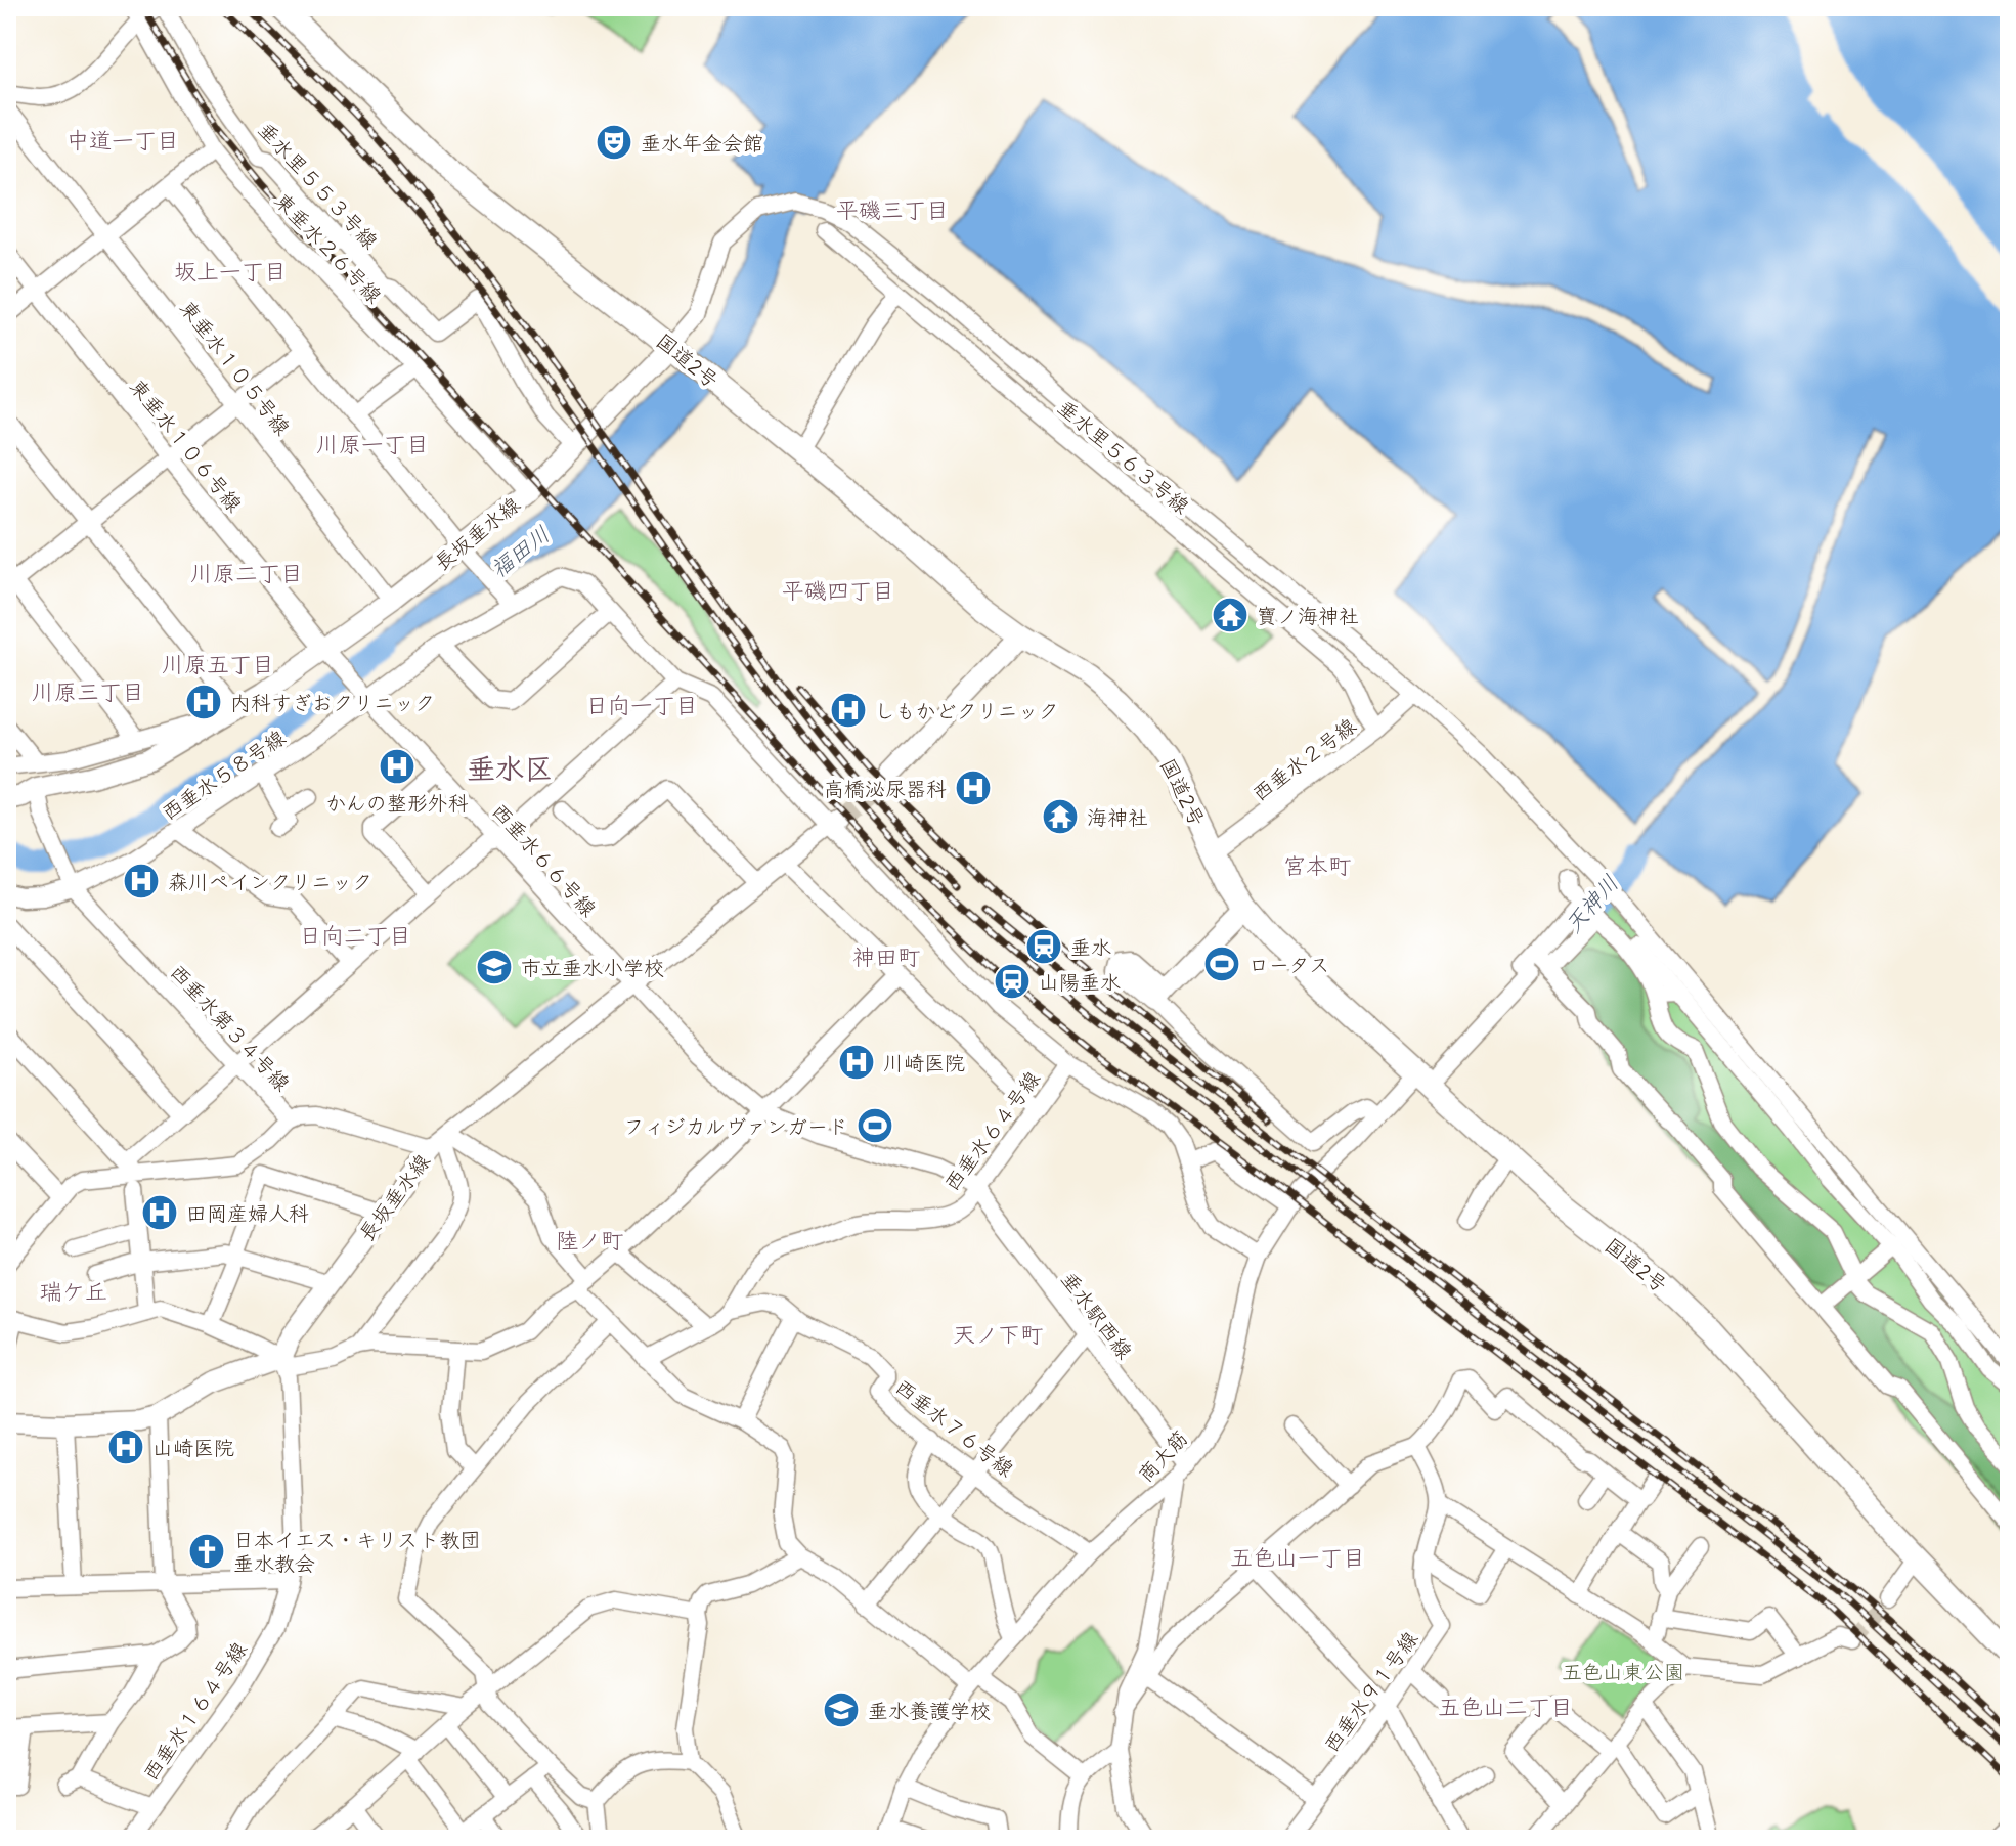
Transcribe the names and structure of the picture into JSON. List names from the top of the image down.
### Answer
{
  "streets": {
    "highway": ["国道2号"],
    "main road": ["長坂垂水線"],
    "street": [
      "垂水里５５３号線",
      "東垂水２６号線",
      "東垂水１０５号線",
      "東垂水１０６号線",
      "垂水里５６３号線",
      "西垂水２号線",
      "西垂水５８号線",
      "西垂水６６号線",
      "西垂水第３４号線",
      "西垂水６４号線",
      "垂水駅西線",
      "西垂水７６号線",
      "商大筋",
      "西垂水９１号線",
      "西垂水１６４号線"
    ]
  },
  "crossings": [
    ["垂水里５５３号線", "長坂垂水線"],
    ["東垂水２６号線", "長坂垂水線"],
    ["国道2号", "長坂垂水線"],
    ["国道2号", "西垂水２号線"],
    ["国道2号", "商大筋"],
    ["東垂水１０５号線", "長坂垂水線"],
    ["東垂水１０６号線", "長坂垂水線"],
    ["東垂水１０６号線", "西垂水５８号線"],
    ["東垂水１０６号線", "西垂水６６号線"],
    ["垂水里５６３号線", "西垂水２号線"],
    ["長坂垂水線", "西垂水６６号線"],
    ["長坂垂水線", "西垂水第３４号線"],
    ["長坂垂水線", "西垂水１６４号線"],
    ["西垂水５８号線", "西垂水６６号線"],
    ["西垂水５８号線", "西垂水第３４号線"],
    ["西垂水６６号線", "西垂水６４号線"],
    ["西垂水６６号線", "垂水駅西線"],
    ["西垂水第３４号線", "西垂水６４号線"],
    ["西垂水６４号線", "垂水駅西線"],
    ["西垂水６４号線", "西垂水７６号線"],
    ["垂水駅西線", "商大筋"],
    ["西垂水７６号線", "商大筋"]
  ],
  "districts": [
    "中道一丁目",
    "平磯三丁目",
    "坂上一丁目",
    "川原一丁目",
    "川原二丁目",
    "平磯四丁目",
    "川原五丁目",
    "川原三丁目",
    "日向一丁目",
    "垂水区",
    "宮本町",
    "日向二丁目",
    "神田町",
    "陸ノ町",
    "瑞ケ丘",
    "天ノ下町",
    "五色山一丁目",
    "五色山二丁目"
  ],
  "water": ["福田川", "天神川"],
  "parks": ["五色山東公園"],
  "places": {
    "theatre": ["垂水年金会館"],
    "temple": ["寶ノ海神社", "海神社"],
    "hospital": [
      "内科すぎおクリニック",
      "しもかどクリニック",
      "かんの整形外科",
      "高橋泌尿器科",
      "森川ペインクリニック",
      "川崎医院",
      "田岡産婦人科",
      "山崎医院"
    ],
    "station": ["垂水", "山陽垂水"],
    "sports": ["ロータス", "フィジカルヴァンガード"],
    "school or university": ["市立垂水小学校", "垂水養護学校"],
    "church": ["日本イエス・キリスト教団 垂水教会"]
  }
}
